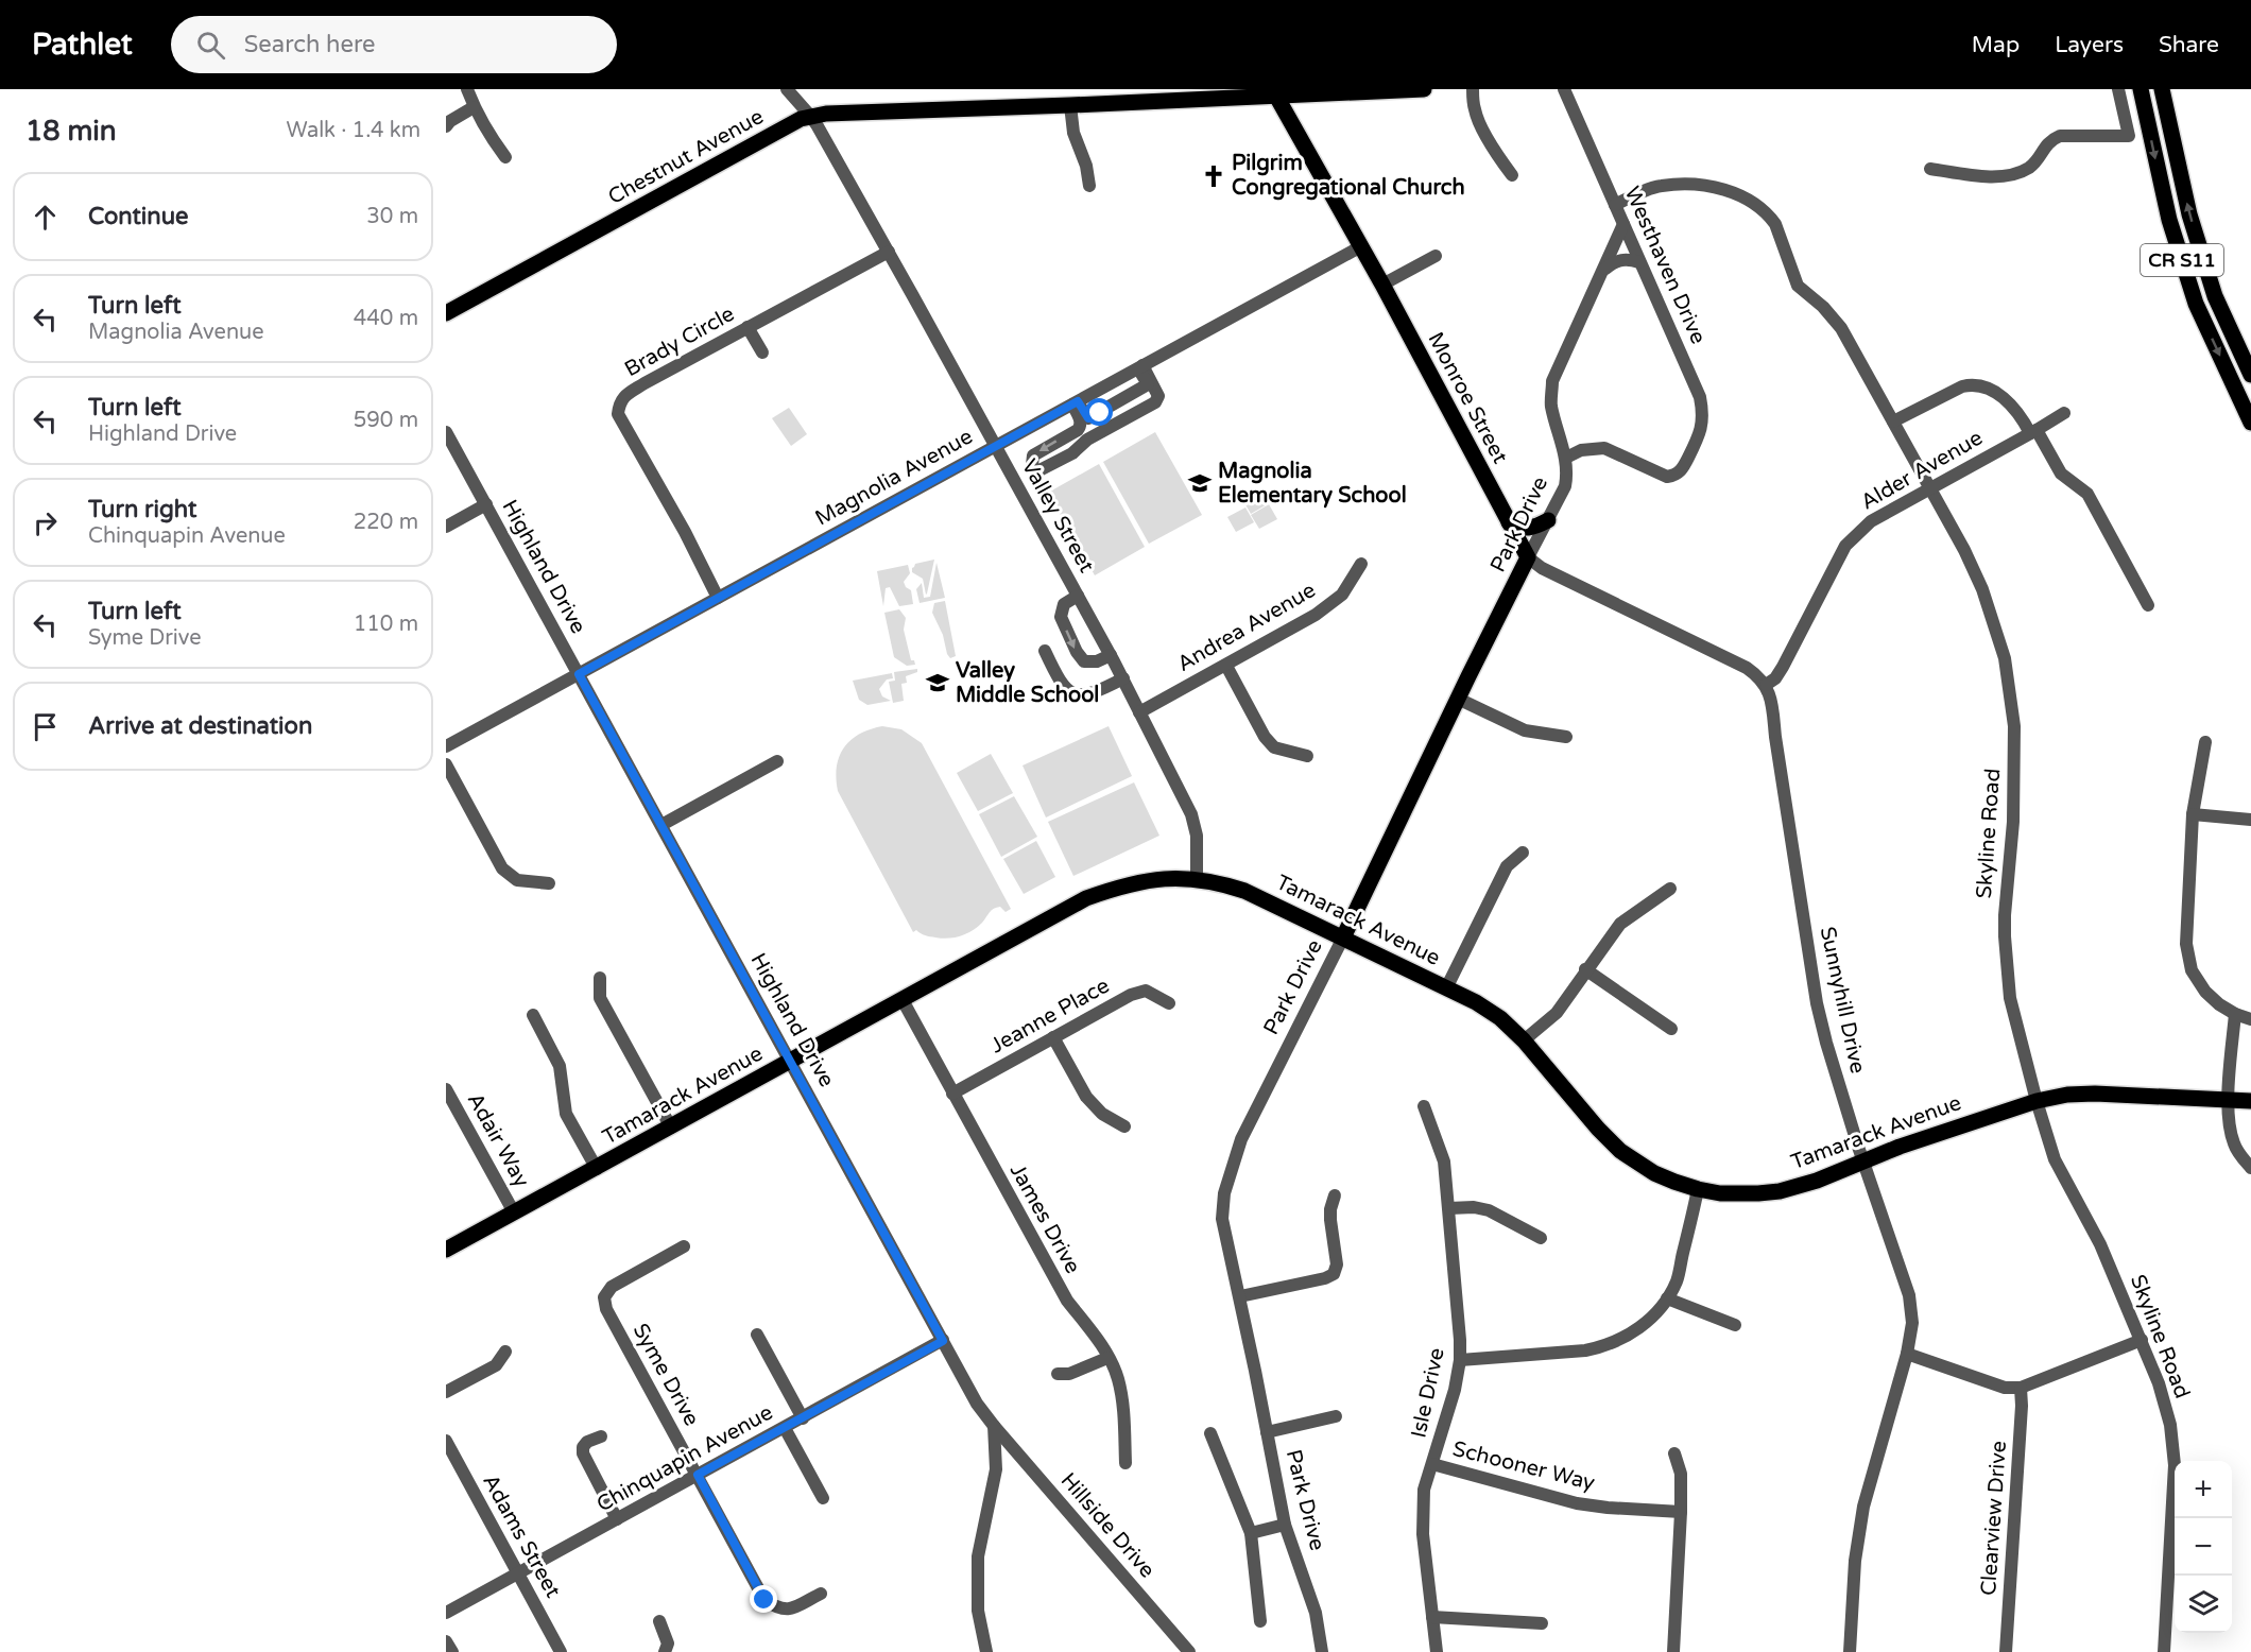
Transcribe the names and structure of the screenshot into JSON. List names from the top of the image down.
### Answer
{
  "streets": {
    "main road": [
      "Chestnut Avenue",
      "CR S11",
      "Monroe Street",
      "Park Drive",
      "Tamarack Avenue"
    ],
    "street": [
      "Westhaven Drive",
      "Brady Circle",
      "Alder Avenue",
      "Magnolia Avenue",
      "Valley Street",
      "Highland Drive",
      "Andrea Avenue",
      "Skyline Road",
      "Sunnyhill Drive",
      "Jeanne Place",
      "Adair Way",
      "James Drive",
      "Syme Drive",
      "Isle Drive",
      "Chinquapin Avenue",
      "Schooner Way",
      "Clearview Drive",
      "Hillside Drive",
      "Adams Street"
    ]
  },
  "crossings": [
    ["Chestnut Avenue", "Monroe Street"],
    ["Chestnut Avenue", "Valley Street"],
    ["Westhaven Drive", "Park Drive"],
    ["Westhaven Drive", "Skyline Road"],
    ["Brady Circle", "Magnolia Avenue"],
    ["Brady Circle", "Valley Street"],
    ["Monroe Street", "Alder Avenue"],
    ["Monroe Street", "Magnolia Avenue"],
    ["Monroe Street", "Park Drive"],
    ["Monroe Street", "Sunnyhill Drive"],
    ["Alder Avenue", "Skyline Road"],
    ["Alder Avenue", "Sunnyhill Drive"],
    ["Magnolia Avenue", "Valley Street"],
    ["Magnolia Avenue", "Highland Drive"],
    ["Valley Street", "Andrea Avenue"],
    ["Valley Street", "Tamarack Avenue"],
    ["Park Drive", "Tamarack Avenue"],
    ["Highland Drive", "Tamarack Avenue"],
    ["Highland Drive", "Chinquapin Avenue"],
    ["Highland Drive", "Hillside Drive"],
    ["Skyline Road", "Tamarack Avenue"],
    ["Tamarack Avenue", "Sunnyhill Drive"],
    ["Tamarack Avenue", "Adair Way"],
    ["Tamarack Avenue", "James Drive"],
    ["Jeanne Place", "James Drive"],
    ["Syme Drive", "Chinquapin Avenue"],
    ["Isle Drive", "Schooner Way"],
    ["Chinquapin Avenue", "Adams Street"]
  ],
  "places": {
    "church": ["Pilgrim Congregational Church"],
    "school or university": ["Magnolia Elementary School", "Valley Middle School"]
  },
  "page": {
    "header": "Pathlet",
    "search": "Search here",
    "nav": ["Map", "Layers", "Share"],
    "heading": ["18 min", "Walk · 1.4 km"],
    "list": [
      ["Continue", "30 m"],
      ["Turn left", "Magnolia Avenue", "440 m"],
      ["Turn left", "Highland Drive", "590 m"],
      ["Turn right", "Chinquapin Avenue", "220 m"],
      ["Turn left", "Syme Drive", "110 m"],
      "Arrive at destination"
    ],
    "map_buttons": ["+", "−"]
  }
}
